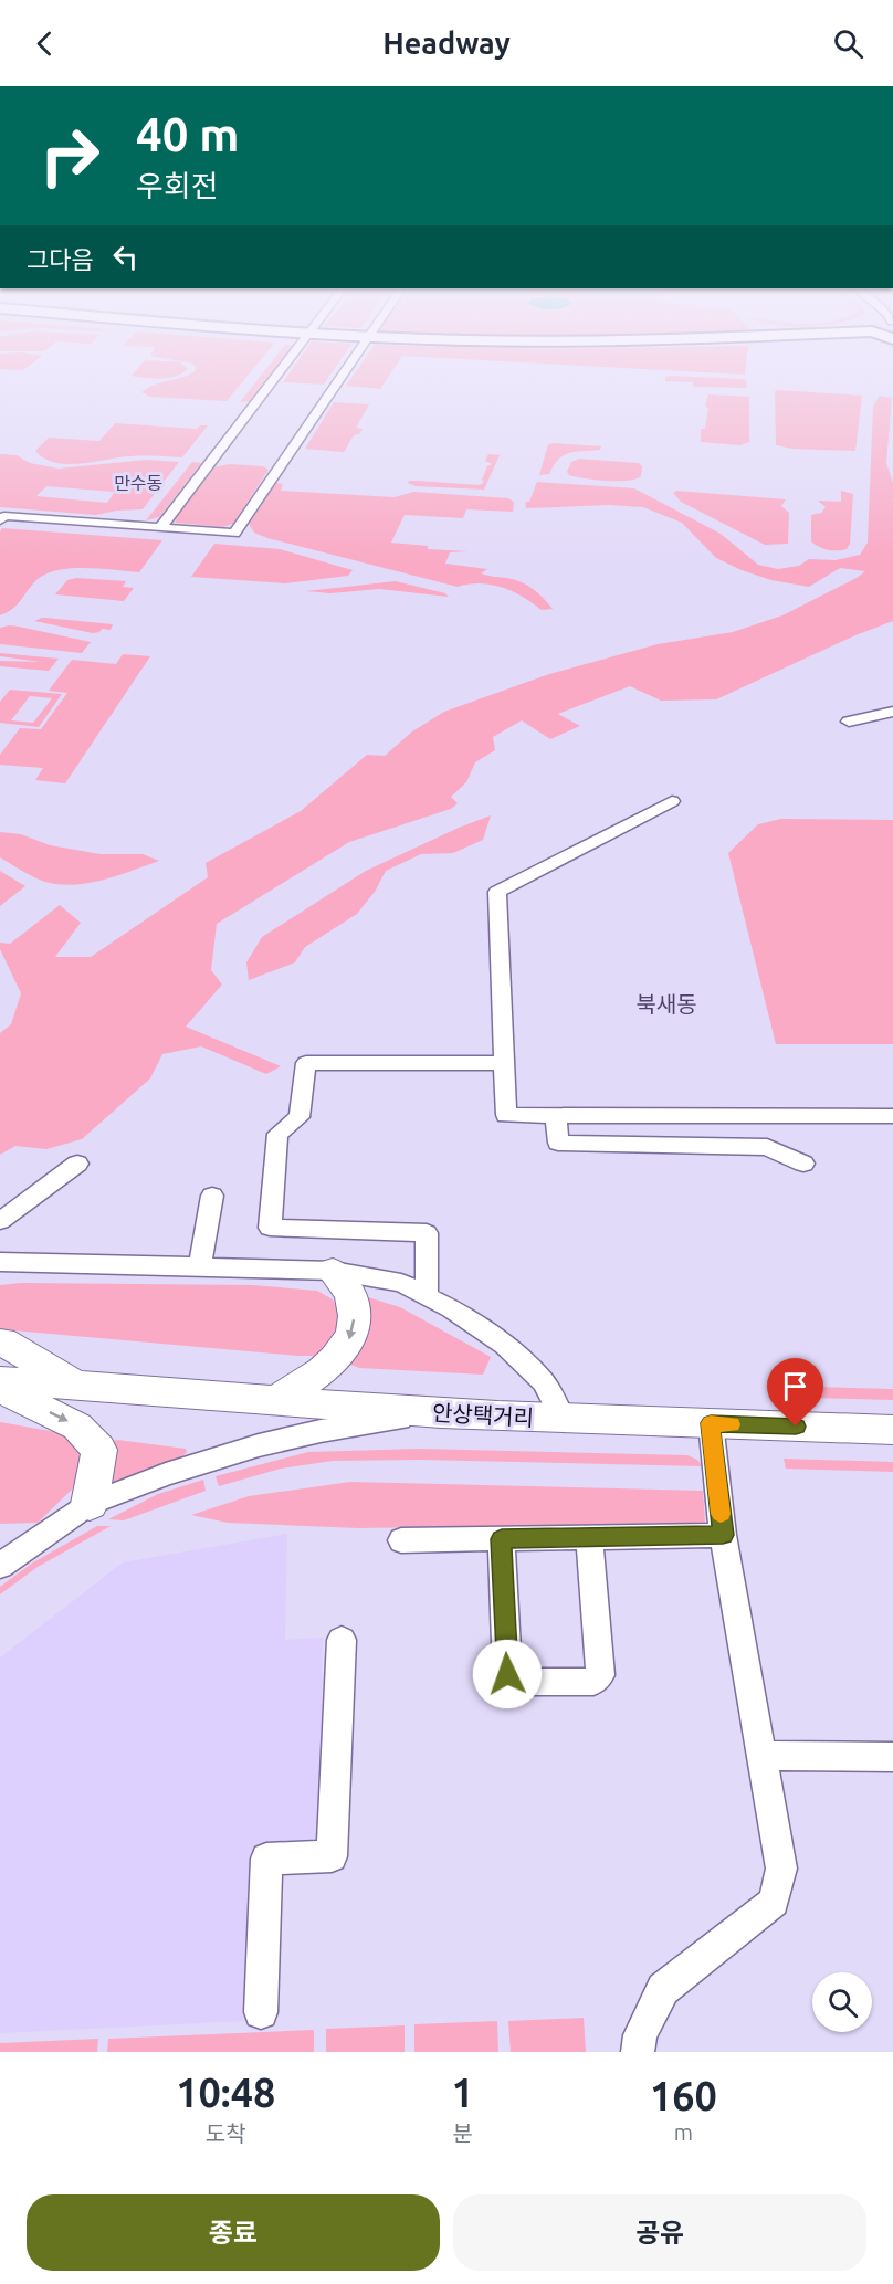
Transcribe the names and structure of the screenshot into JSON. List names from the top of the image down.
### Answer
{
  "streets": {
    "main road": ["안상택거리"]
  },
  "districts": ["만수동", "북새동"],
  "page": {
    "header": "Headway",
    "turn": ["40 m", "우회전"],
    "then": "그다음",
    "eta": [
      "10:48",
      "도착",
      "1",
      "분",
      "160",
      "m"
    ],
    "buttons": ["종료", "공유"]
  }
}
